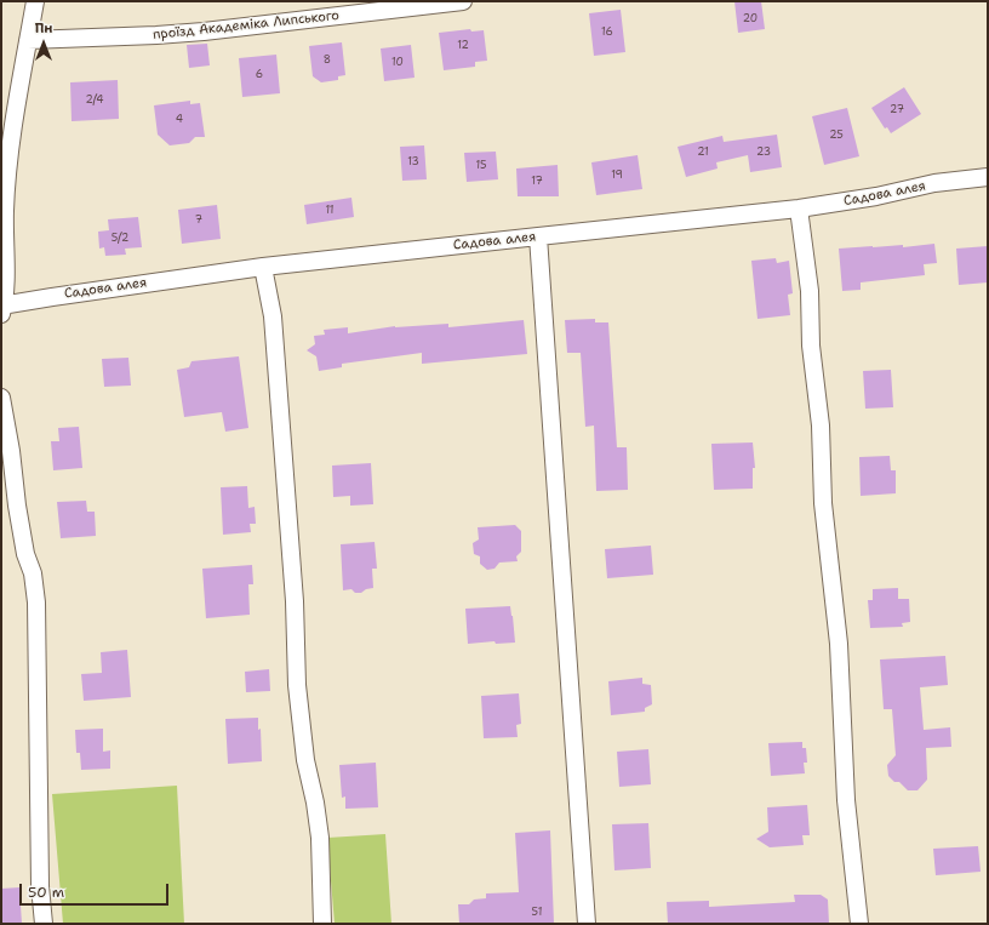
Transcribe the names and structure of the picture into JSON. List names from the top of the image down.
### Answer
{
  "streets": {
    "street": ["проїзд Академіка Липського", "Садова алея"]
  },
  "house_numbers": [
    "20",
    "16",
    "12",
    "8",
    "10",
    "6",
    "2/4",
    "27",
    "4",
    "25",
    "21",
    "23",
    "13",
    "15",
    "19",
    "17",
    "11",
    "7",
    "5/2",
    "51"
  ],
  "scale_bar": "50 m",
  "north": "top"
}
